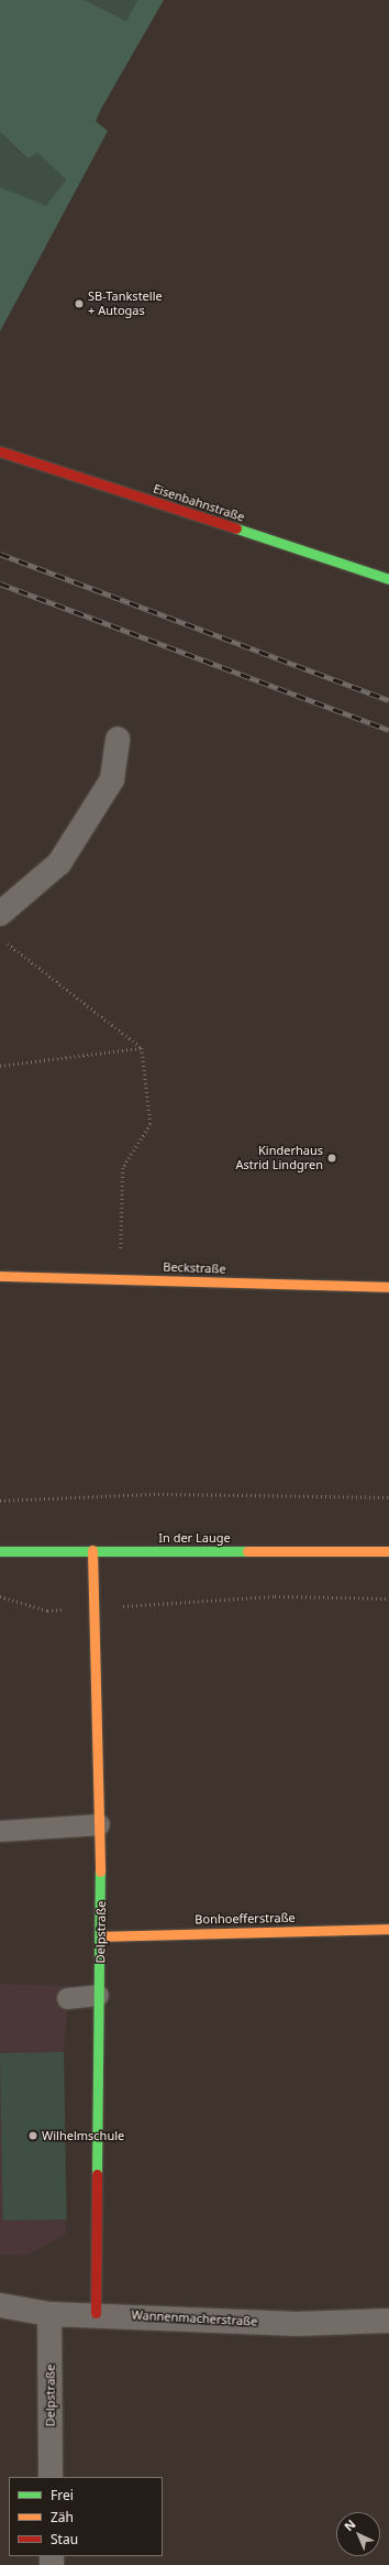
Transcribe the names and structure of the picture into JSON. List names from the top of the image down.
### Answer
{
  "streets": {
    "street": [
      "Eisenbahnstraße",
      "Beckstraße",
      "In der Lauge",
      "Bonhoefferstraße",
      "Delpstraße",
      "Wannenmacherstraße"
    ]
  },
  "crossings": [
    ["In der Lauge", "Delpstraße"],
    ["Bonhoefferstraße", "Delpstraße"],
    ["Delpstraße", "Wannenmacherstraße"]
  ],
  "places": ["SB-Tankstelle + Autogas", "Kinderhaus Astrid Lindgren", "Wilhelmschule"],
  "legend": ["Frei", "Zäh", "Stau"],
  "north": "top left"
}
